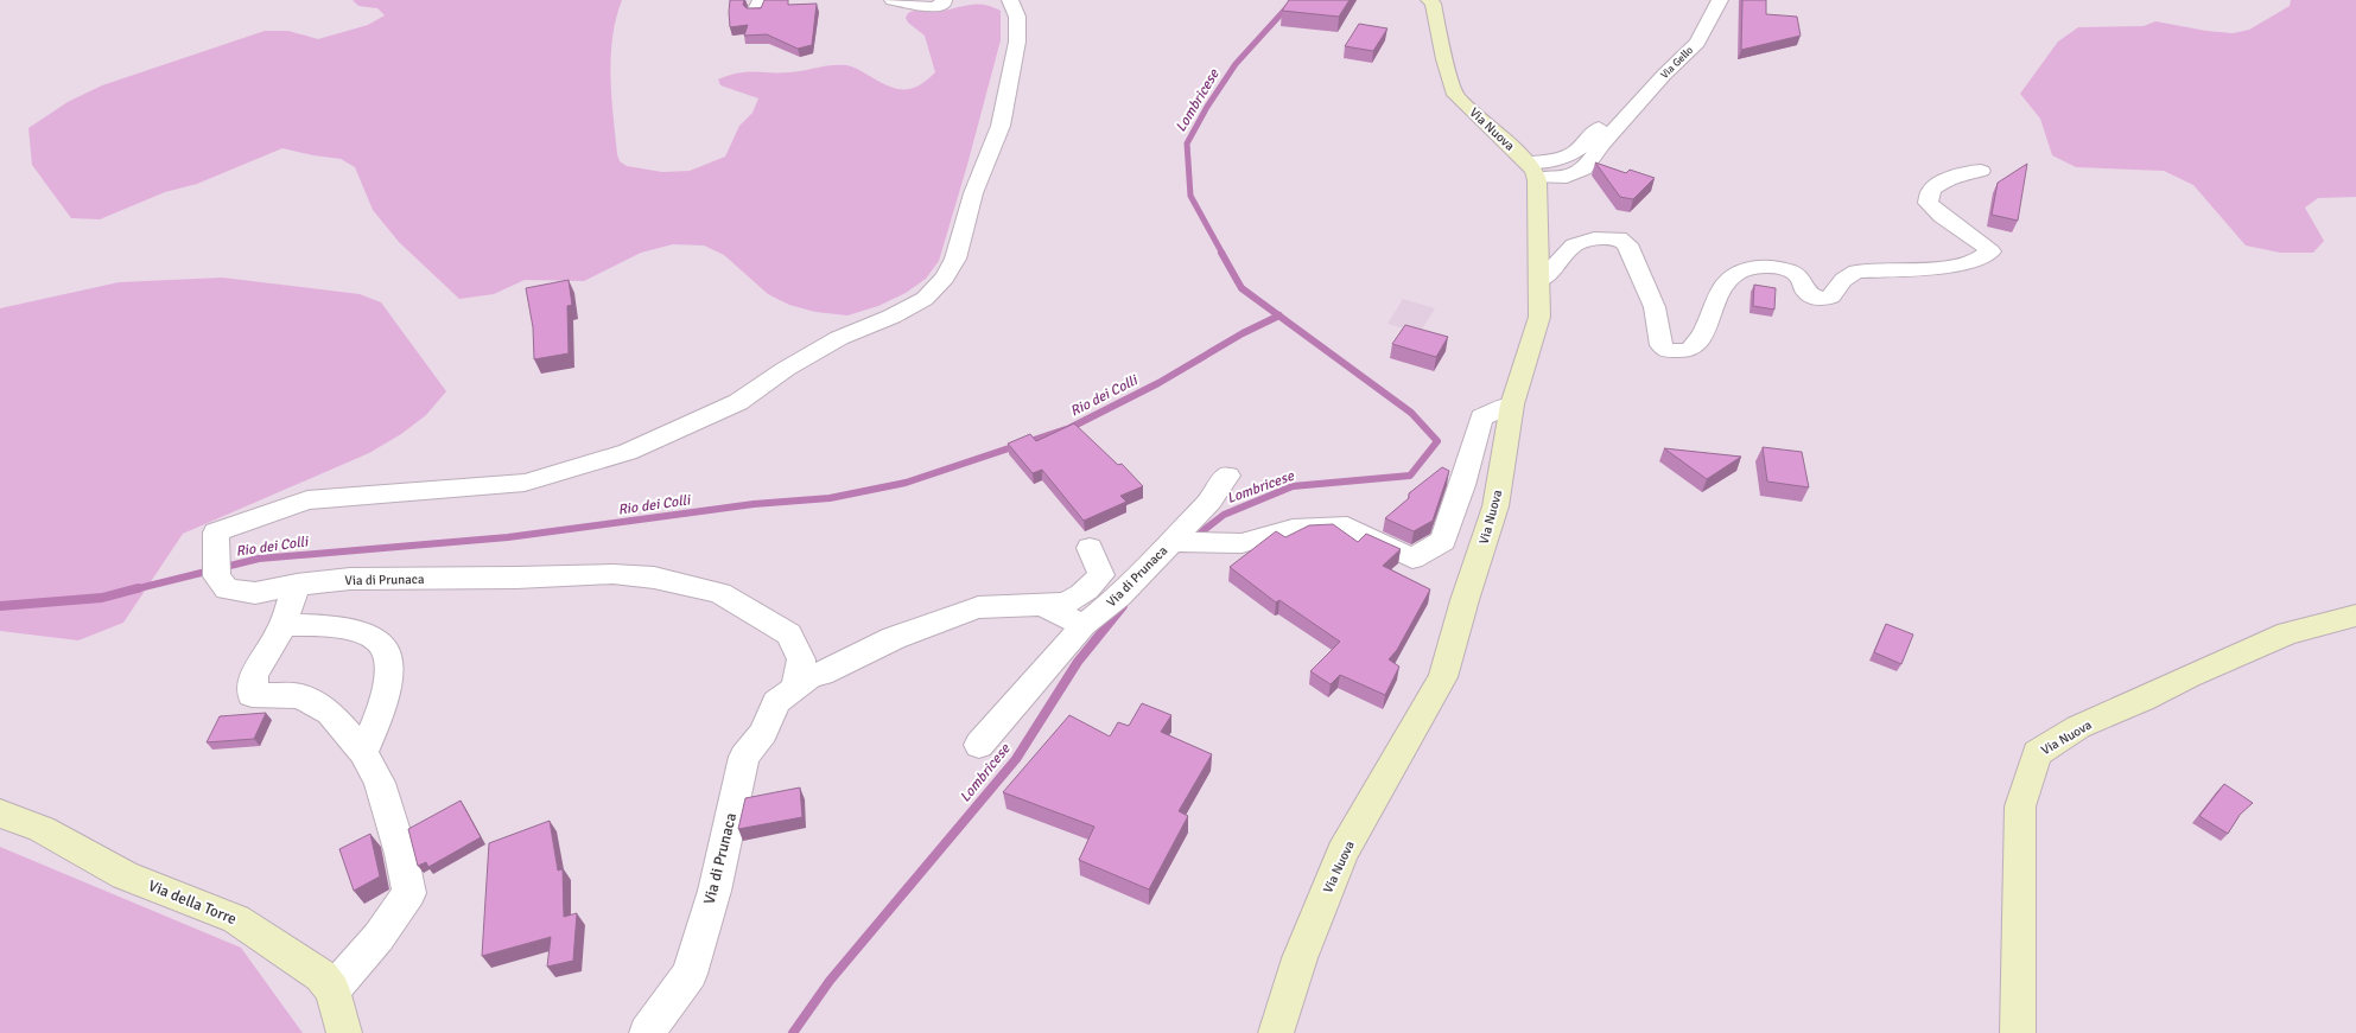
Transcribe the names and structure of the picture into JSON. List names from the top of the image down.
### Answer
{
  "streets": {
    "street": [
      "Via Gello",
      "Via Nuova",
      "Via di Prunaca",
      "Via della Torre"
    ]
  },
  "crossings": [
    ["Via Gello", "Via Nuova"],
    ["Via Nuova", "Via di Prunaca"]
  ],
  "water": ["Lombricese", "Rio dei Colli"]
}
